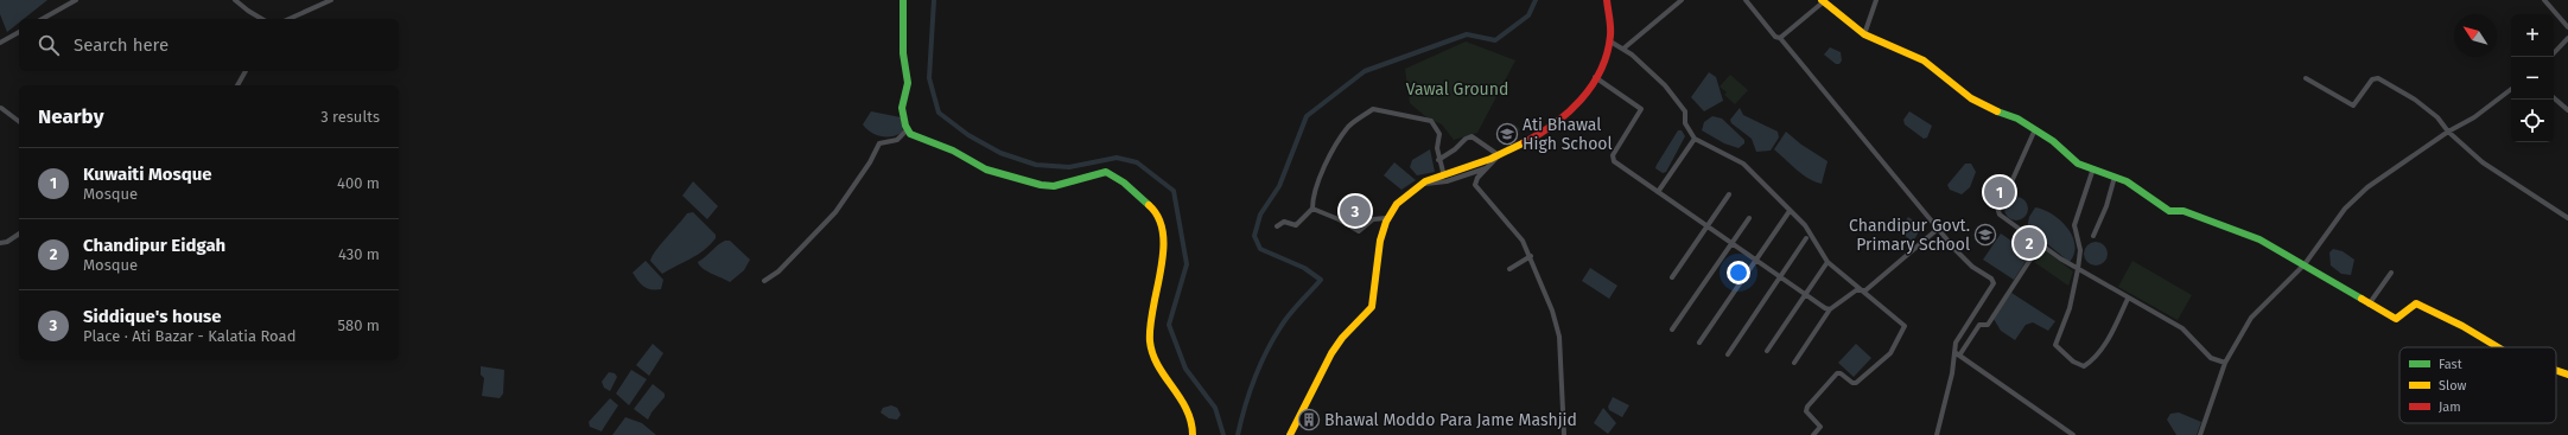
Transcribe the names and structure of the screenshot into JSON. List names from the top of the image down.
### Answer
{
  "parks": ["Vawal Ground"],
  "places": {
    "school or university": ["Ati Bhawal High School", "Chandipur Govt. Primary School"],
    "building": ["Bhawal Moddo Para Jame Mashjid"]
  },
  "legend": ["Fast", "Slow", "Jam"],
  "north": "top left",
  "page": {
    "map_buttons": ["+", "−"],
    "search": "Search here",
    "heading": ["Nearby", "3 results"],
    "list": [
      {
        "mark": "1",
        "name": "Kuwaiti Mosque",
        "note": "Mosque",
        "value": "400 m"
      },
      {
        "mark": "2",
        "name": "Chandipur Eidgah",
        "note": "Mosque",
        "value": "430 m"
      },
      {
        "mark": "3",
        "name": "Siddique's house",
        "note": "Place · Ati Bazar - Kalatia Road",
        "value": "580 m"
      }
    ],
    "pins": ["1", "3", "2"]
  }
}
